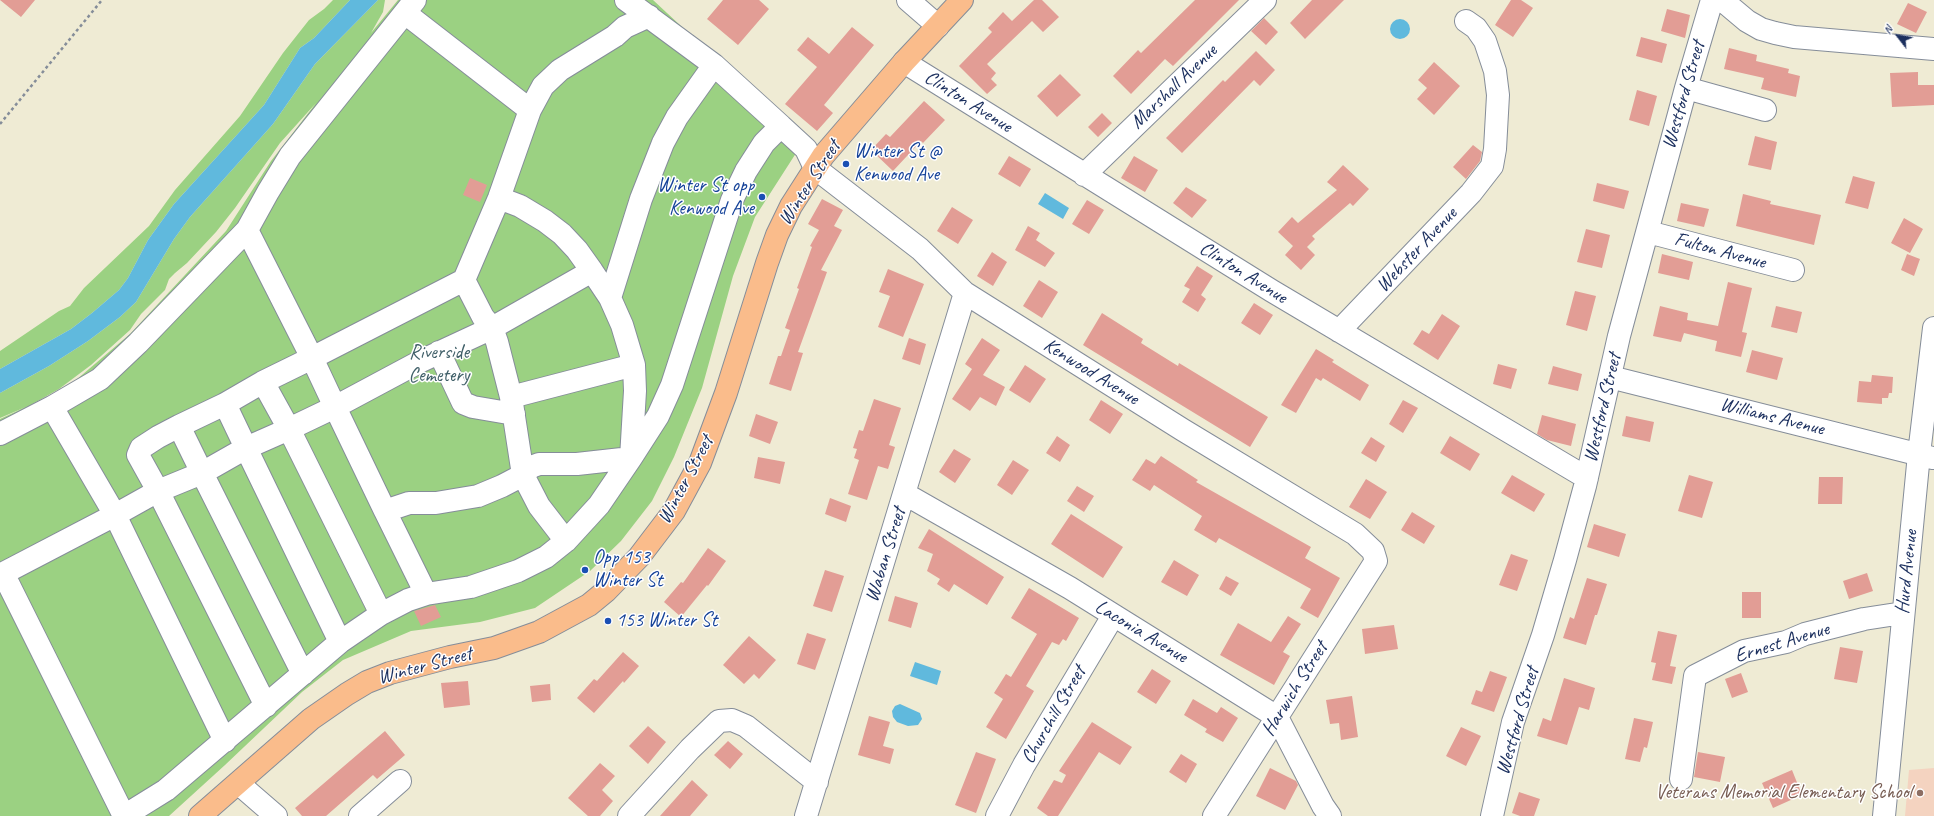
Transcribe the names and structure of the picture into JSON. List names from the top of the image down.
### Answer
{
  "streets": {
    "main road": ["Winter Street"],
    "street": [
      "Marshall Avenue",
      "Westford Street",
      "Clinton Avenue",
      "Webster Avenue",
      "Fulton Avenue",
      "Kenwood Avenue",
      "Williams Avenue",
      "Waban Street",
      "Hurd Avenue",
      "Laconia Avenue",
      "Ernest Avenue",
      "Harwich Street",
      "Churchill Street"
    ]
  },
  "crossings": [
    ["Marshall Avenue", "Clinton Avenue"],
    ["Westford Street", "Clinton Avenue"],
    ["Westford Street", "Fulton Avenue"],
    ["Westford Street", "Williams Avenue"],
    ["Clinton Avenue", "Winter Street"],
    ["Clinton Avenue", "Webster Avenue"],
    ["Winter Street", "Kenwood Avenue"],
    ["Kenwood Avenue", "Waban Street"],
    ["Kenwood Avenue", "Harwich Street"],
    ["Williams Avenue", "Hurd Avenue"],
    ["Waban Street", "Laconia Avenue"],
    ["Hurd Avenue", "Ernest Avenue"],
    ["Laconia Avenue", "Harwich Street"],
    ["Laconia Avenue", "Churchill Street"]
  ],
  "parks": ["Riverside Cemetery"],
  "places": [
    "Winter St @ Kenwood Ave",
    "Winter St opp Kenwood Ave",
    "Opp 153 Winter St",
    "153 Winter St",
    "Veterans Memorial Elementary School"
  ],
  "north": "top left"
}
